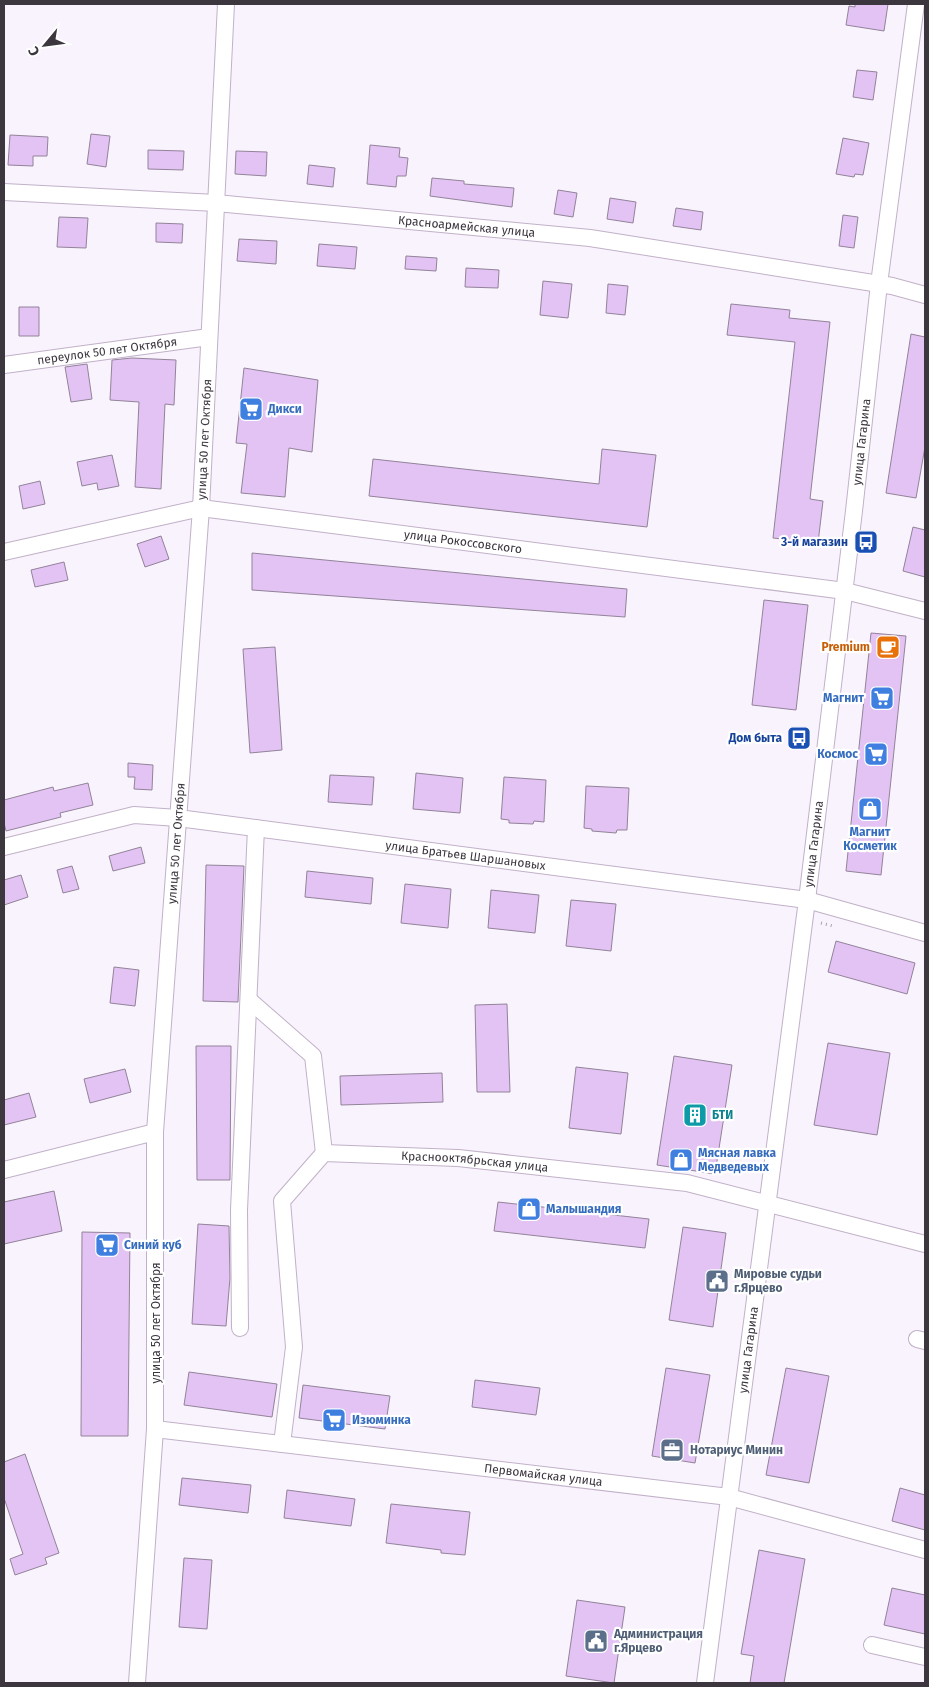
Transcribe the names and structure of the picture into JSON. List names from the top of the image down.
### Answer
{
  "streets": {
    "street": [
      "Красноармейская улица",
      "переулок 50 лет Октября",
      "улица 50 лет Октября",
      "улица Гагарина",
      "улица Рокоссовского",
      "улица Братьев Шаршановых",
      "Краснооктябрьская улица",
      "Первомайская улица"
    ]
  },
  "crossings": [
    ["Красноармейская улица", "улица 50 лет Октября"],
    ["Красноармейская улица", "улица Гагарина"],
    ["переулок 50 лет Октября", "улица 50 лет Октября"],
    ["улица 50 лет Октября", "улица Рокоссовского"],
    ["улица 50 лет Октября", "улица Братьев Шаршановых"],
    ["улица 50 лет Октября", "Первомайская улица"],
    ["улица Гагарина", "улица Рокоссовского"],
    ["улица Гагарина", "улица Братьев Шаршановых"],
    ["улица Гагарина", "Краснооктябрьская улица"],
    ["улица Гагарина", "Первомайская улица"]
  ],
  "places": {
    "supermarket": [
      "Дикси",
      "Магнит",
      "Космос",
      "Синий куб",
      "Изюминка"
    ],
    "bus stop": ["3-й магазин", "Дом быта"],
    "cafe": ["Premium"],
    "shop": ["Магнит Косметик", "Мясная лавка Медведевых", "Малышандия"],
    "building": ["БТИ"],
    "public building": ["Мировые судьи г.Ярцево", "Администрация г.Ярцево"],
    "office": ["Нотариус Минин"]
  },
  "north": "bottom left"
}
